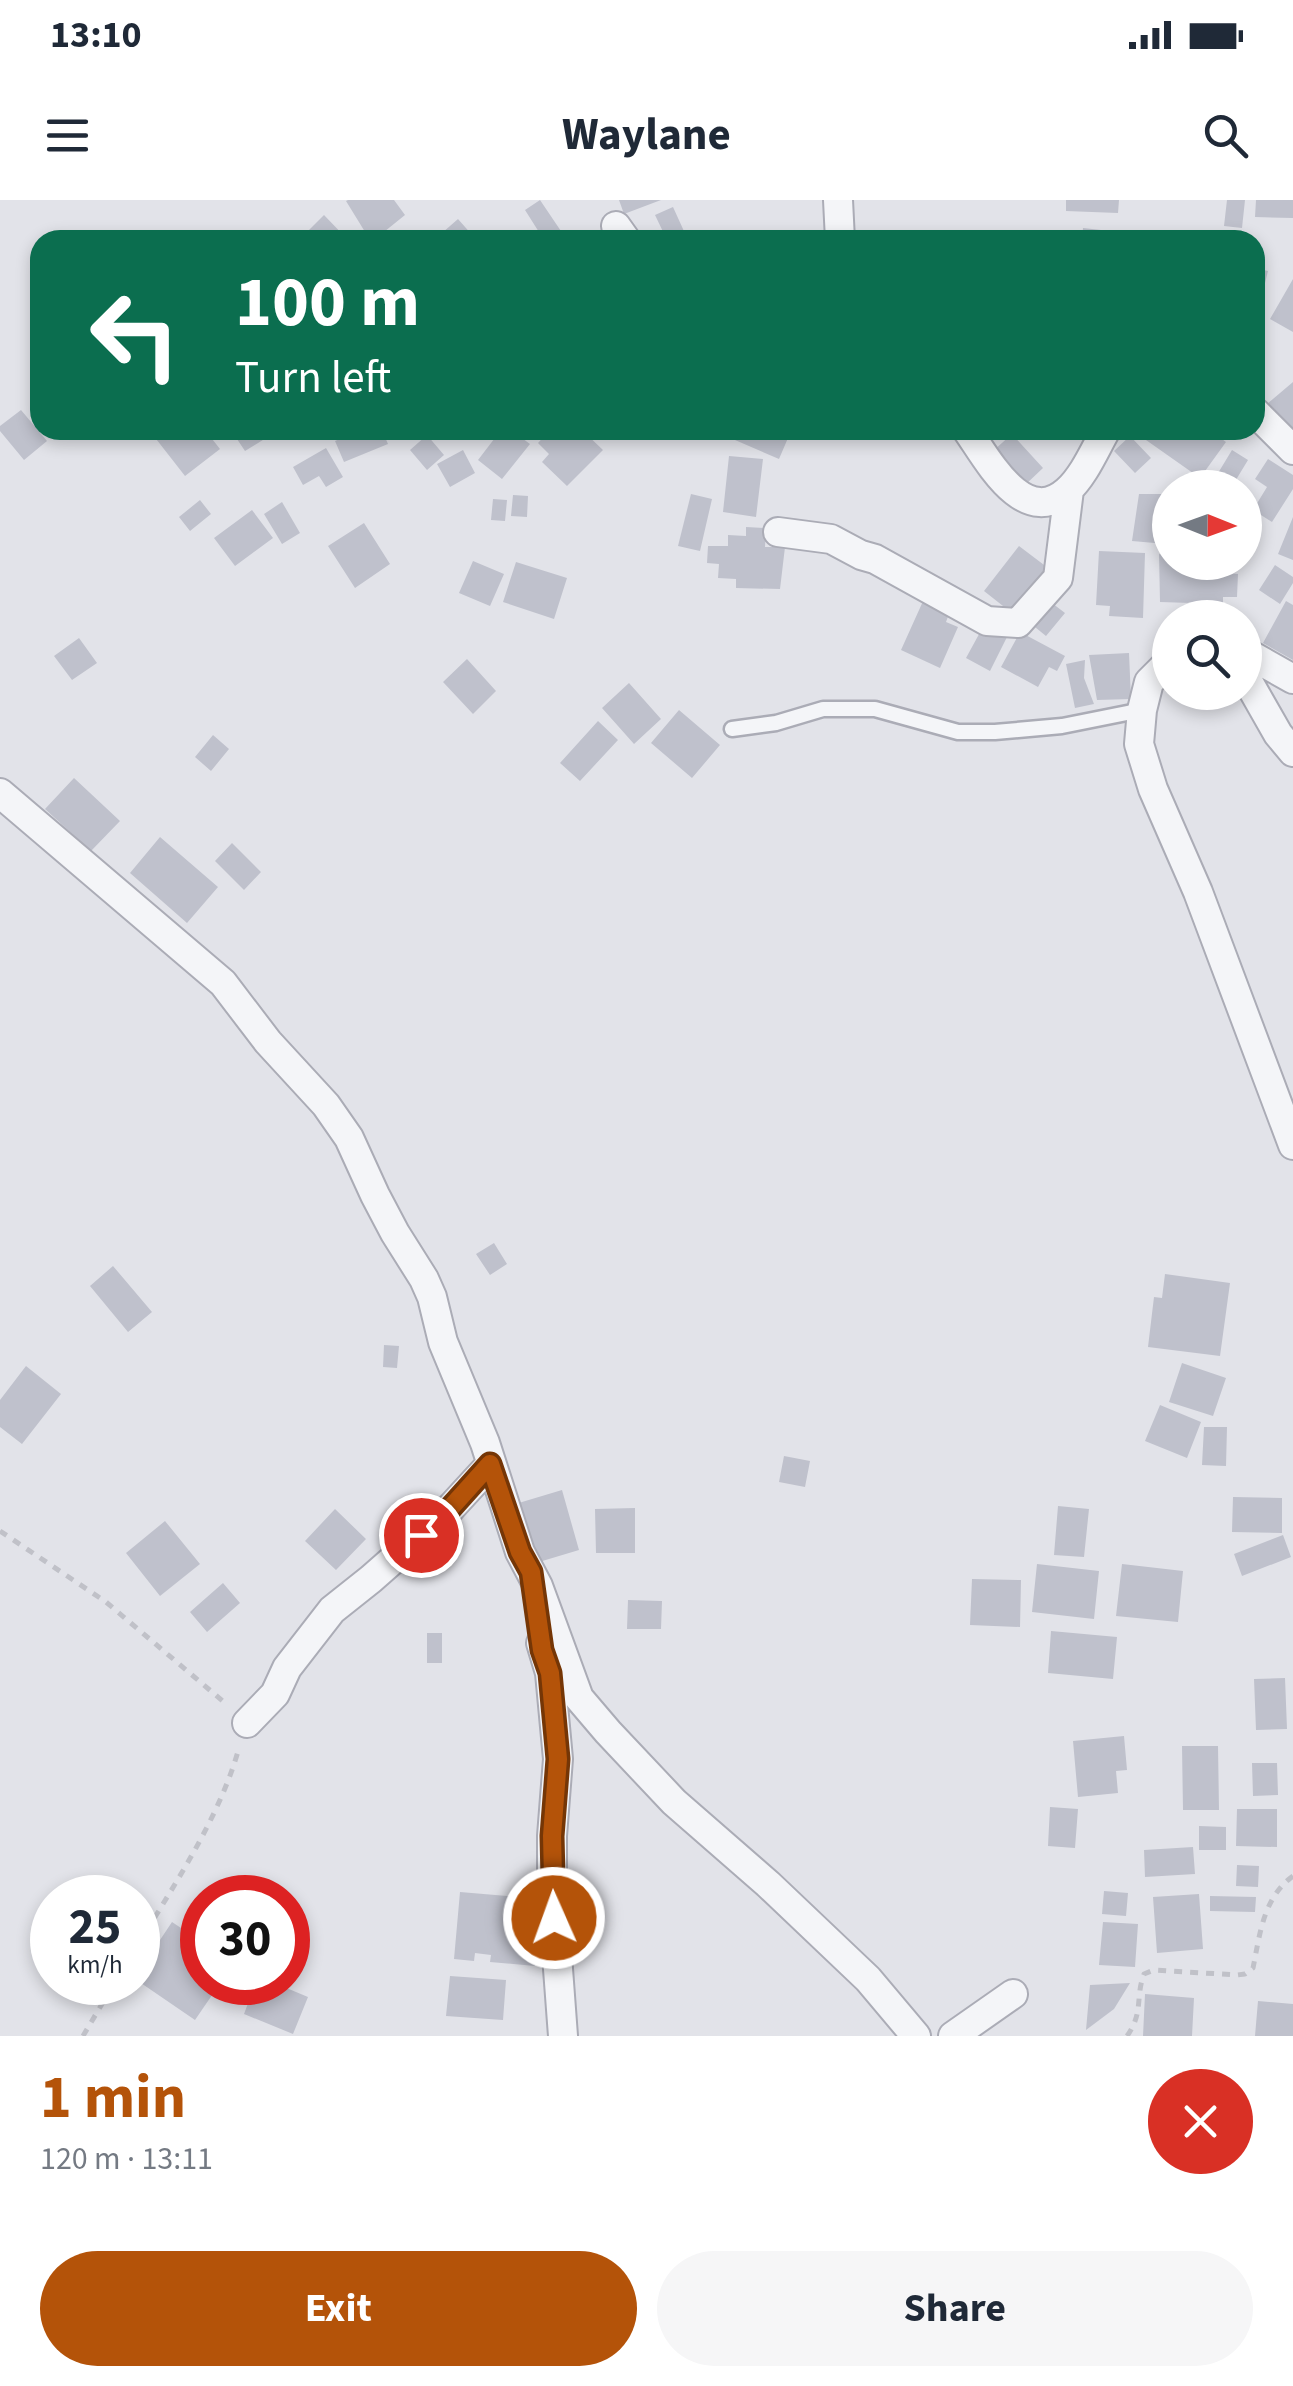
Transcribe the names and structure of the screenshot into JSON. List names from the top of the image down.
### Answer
{
  "north": "right",
  "page": {
    "status": "13:10",
    "header": "Waylane",
    "turn": ["100 m", "Turn left"],
    "speed": "25 km/h",
    "limit": "30",
    "heading": ["1 min", "120 m · 13:11"],
    "buttons": ["Exit", "Share"]
  }
}
